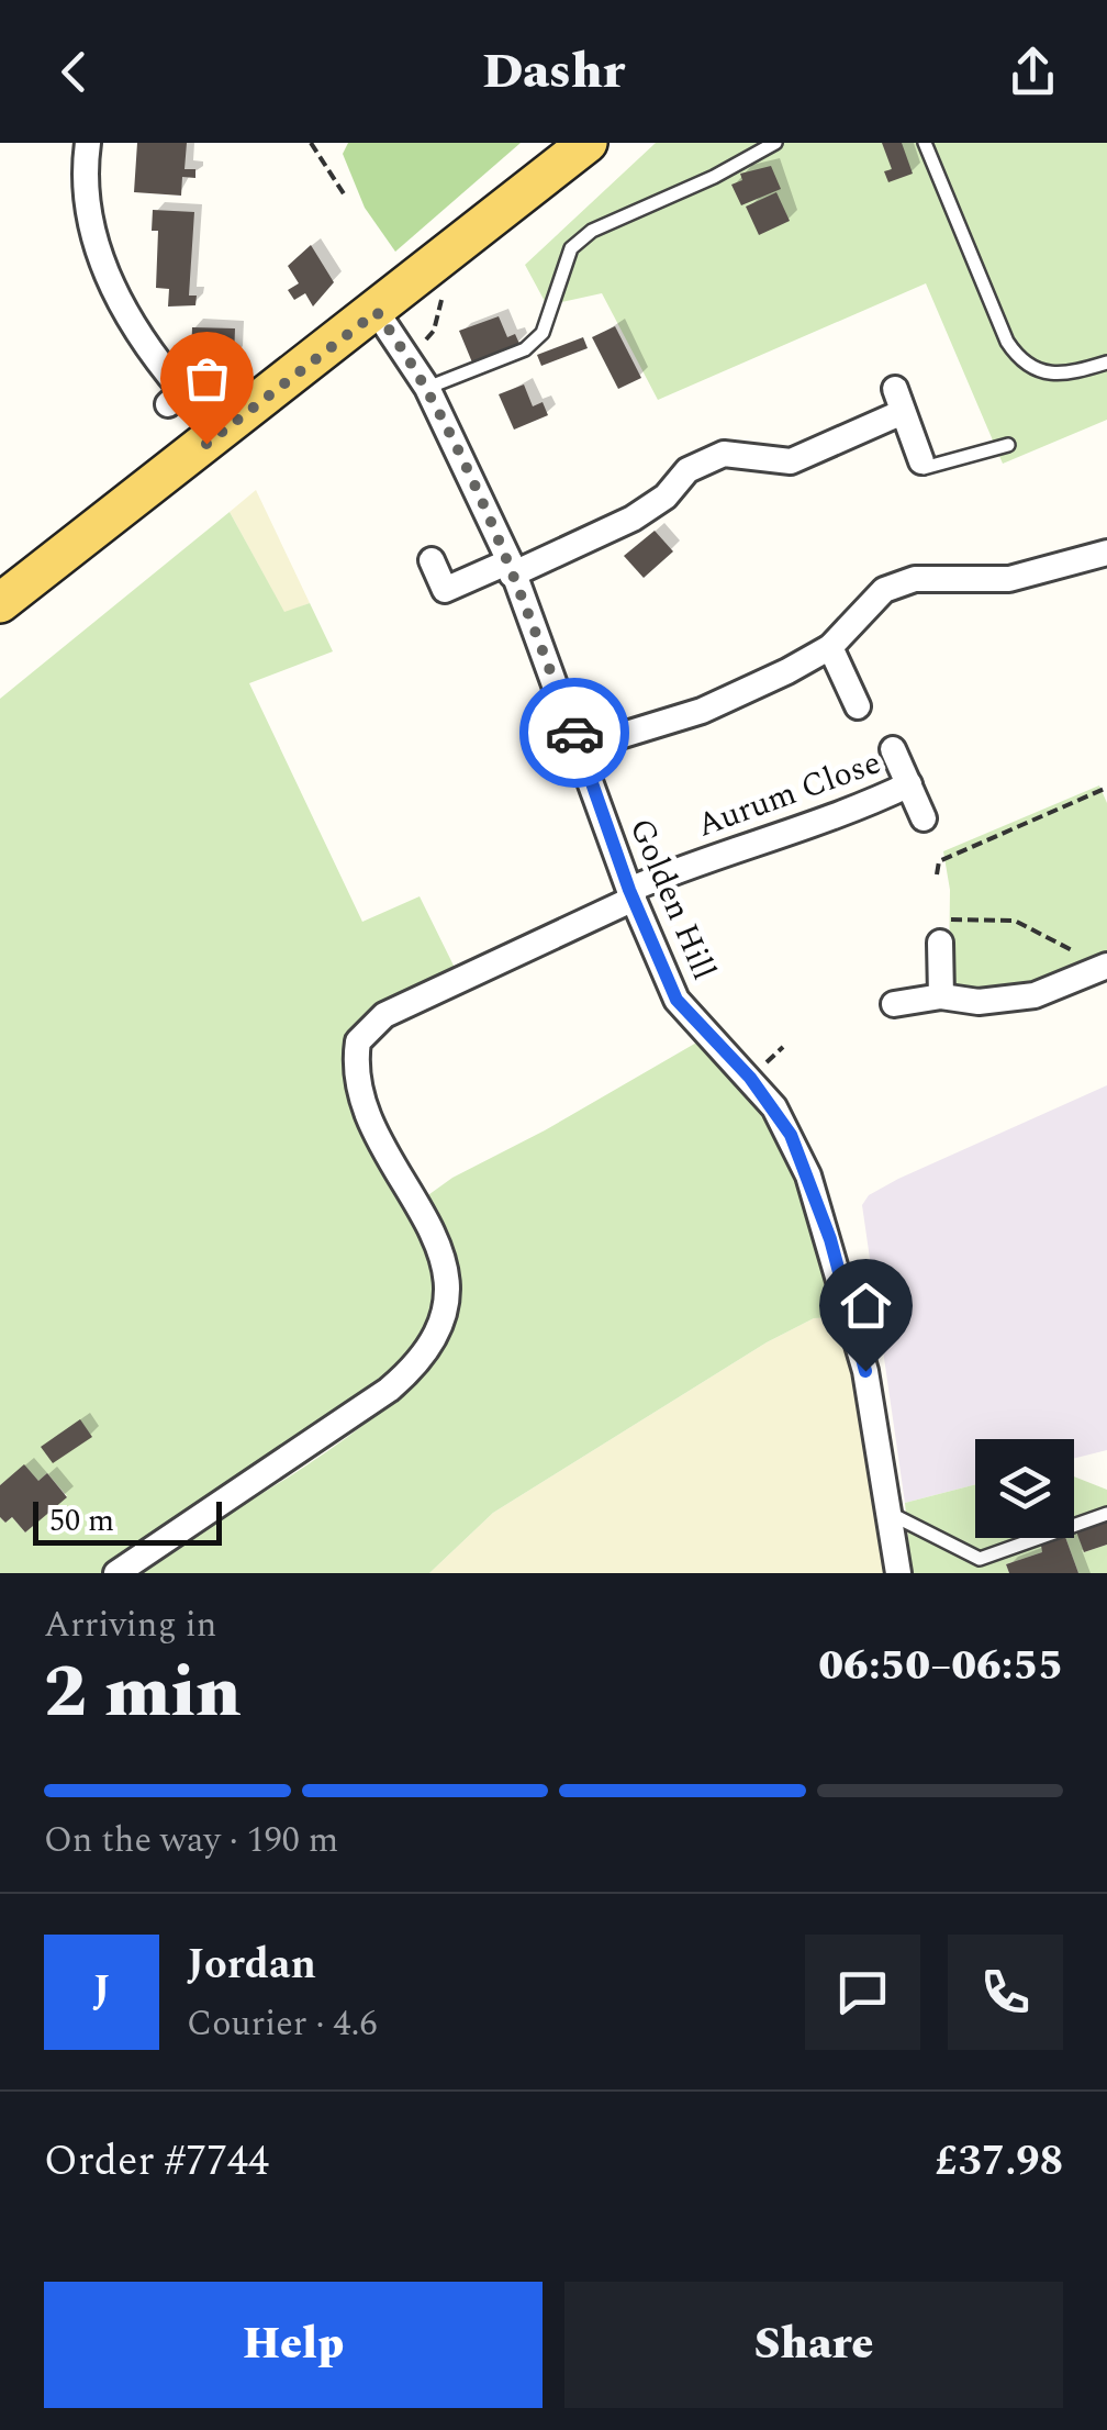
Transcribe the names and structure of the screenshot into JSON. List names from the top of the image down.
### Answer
{
  "streets": {
    "street": ["Aurum Close", "Golden Hill"]
  },
  "crossings": [
    ["Aurum Close", "Golden Hill"]
  ],
  "scale_bar": "50 m",
  "page": {
    "header": "Dashr",
    "scale": "50 m",
    "heading": ["2 min", "Arriving in", "06:50–06:55"],
    "panel": [
      "Jordan",
      "Courier · 4.6",
      "Order #7744",
      "£37.98"
    ],
    "bar": "On the way · 190 m",
    "round": "J",
    "buttons": ["Help", "Share"]
  }
}
